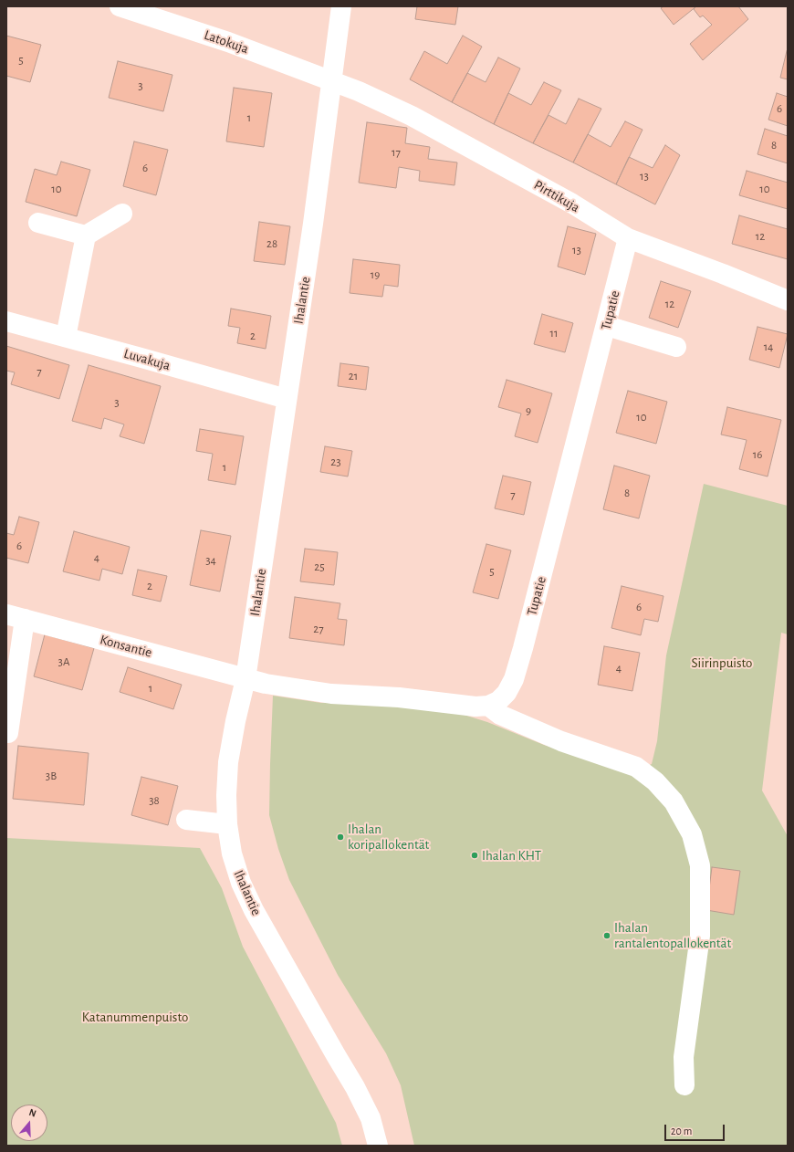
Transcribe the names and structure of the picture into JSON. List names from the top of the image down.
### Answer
{
  "streets": {
    "street": [
      "Latokuja",
      "Pirttikuja",
      "Ihalantie",
      "Tupatie",
      "Luvakuja",
      "Konsantie"
    ]
  },
  "crossings": [
    ["Latokuja", "Pirttikuja"],
    ["Latokuja", "Ihalantie"],
    ["Pirttikuja", "Ihalantie"],
    ["Pirttikuja", "Tupatie"],
    ["Ihalantie", "Luvakuja"],
    ["Ihalantie", "Konsantie"]
  ],
  "parks": ["Siirinpuisto", "Katanummenpuisto"],
  "places": ["Ihalan koripallokentät", "Ihalan KHT", "Ihalan rantalentopallokentät"],
  "house_numbers": [
    "5",
    "3",
    "6",
    "1",
    "8",
    "17",
    "6",
    "13",
    "10",
    "10",
    "12",
    "28",
    "13",
    "19",
    "12",
    "11",
    "2",
    "14",
    "7",
    "21",
    "3",
    "9",
    "10",
    "16",
    "23",
    "1",
    "8",
    "7",
    "6",
    "4",
    "34",
    "25",
    "5",
    "2",
    "6",
    "27",
    "3A",
    "4",
    "1",
    "3B",
    "38"
  ],
  "scale_bar": "20 m",
  "north": "top"
}
